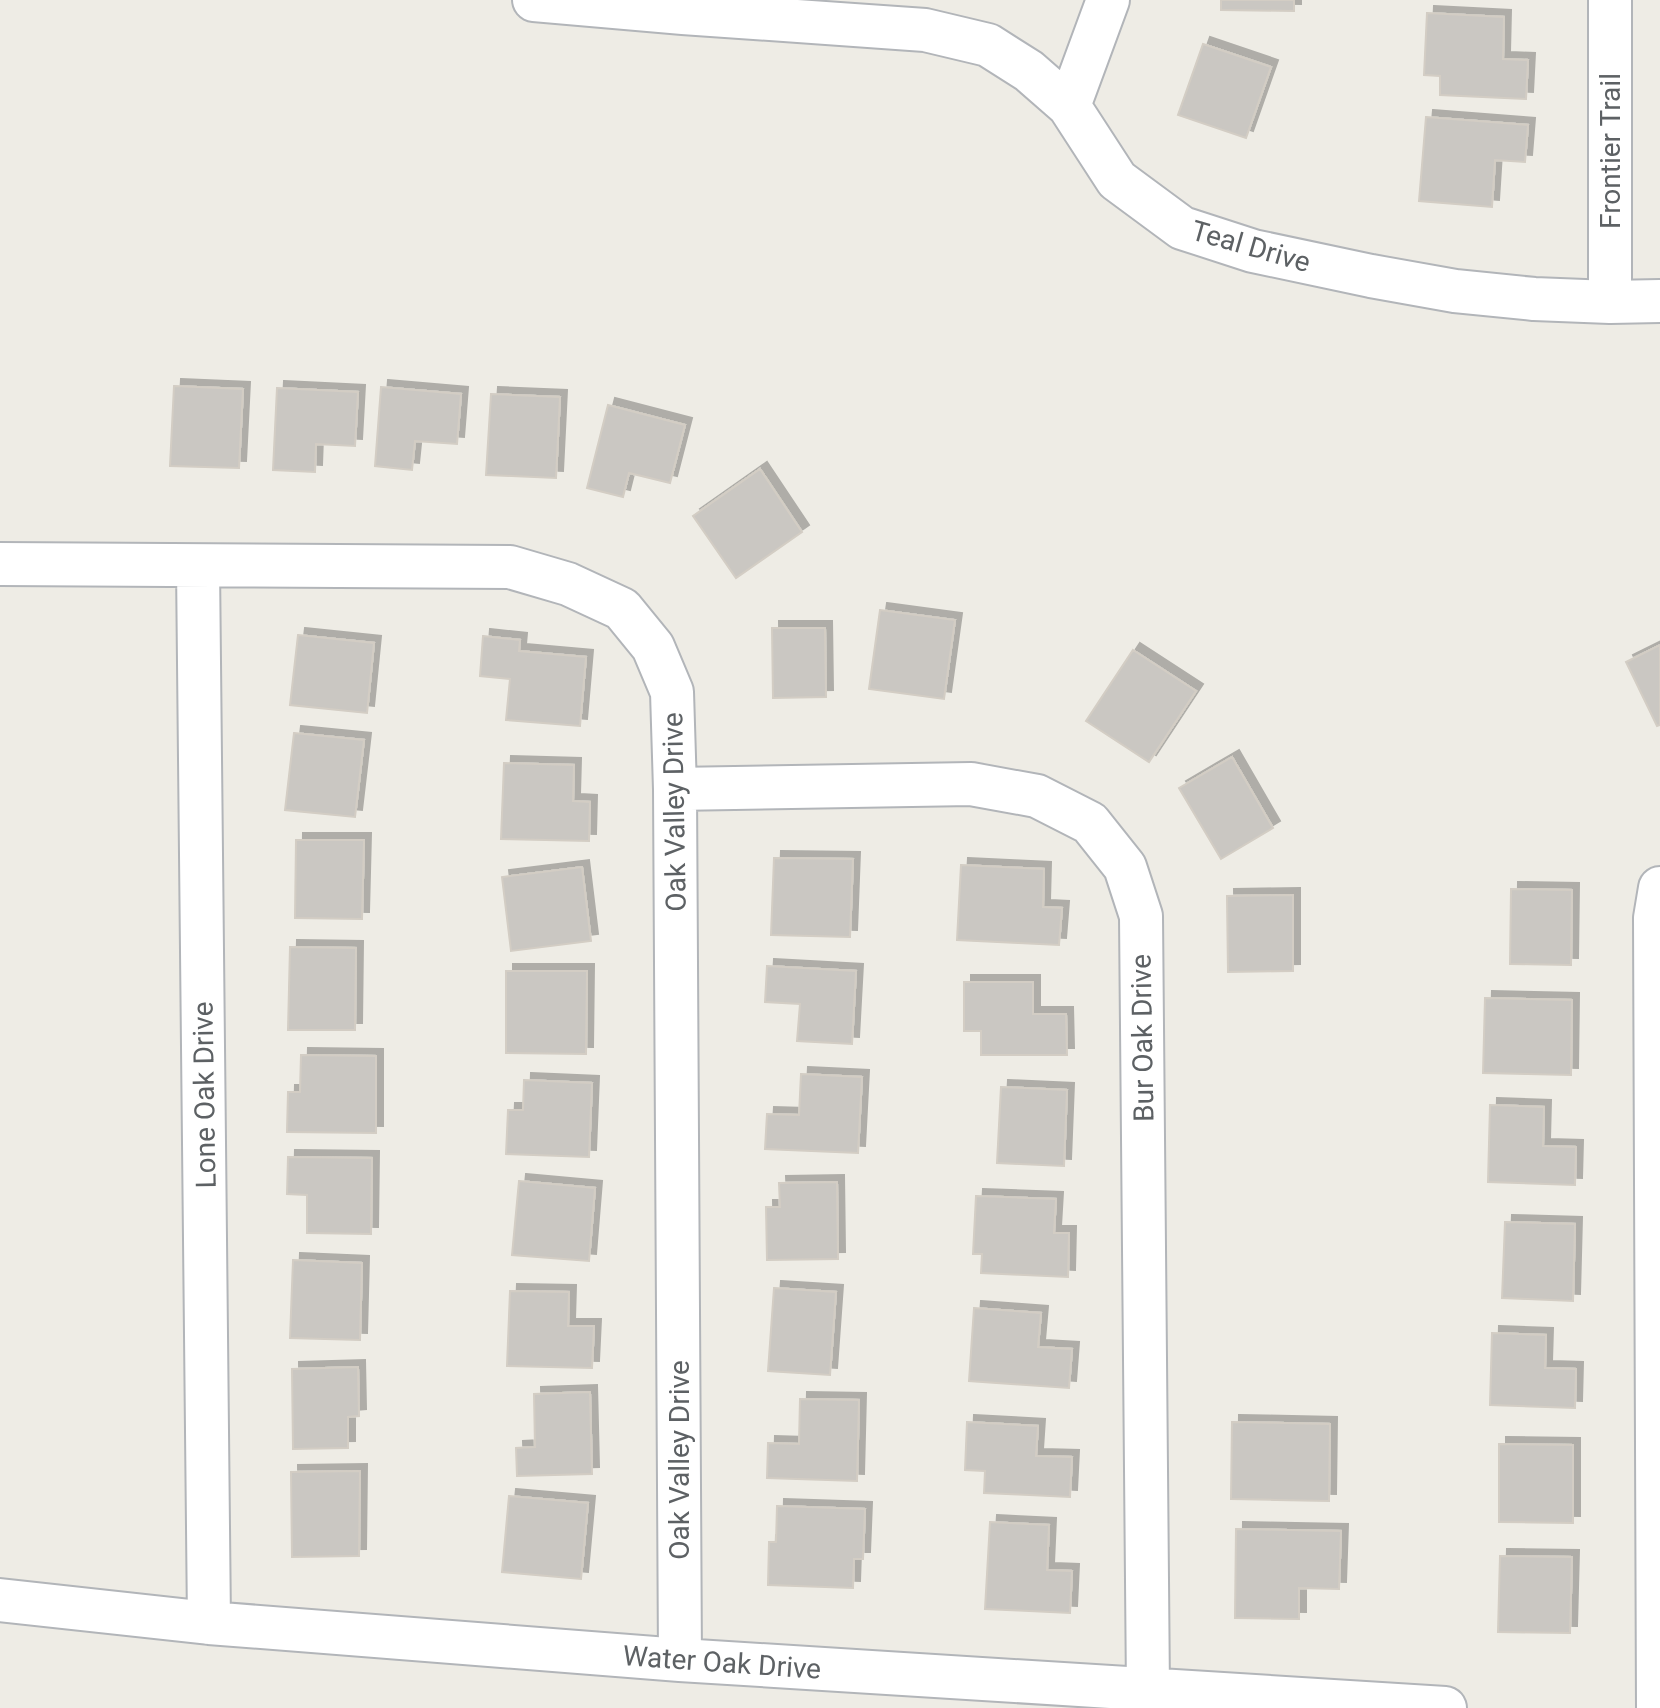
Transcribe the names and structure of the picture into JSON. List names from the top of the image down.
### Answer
{
  "streets": {
    "street": [
      "Frontier Trail",
      "Teal Drive",
      "Oak Valley Drive",
      "Bur Oak Drive",
      "Lone Oak Drive",
      "Water Oak Drive"
    ]
  },
  "crossings": [
    ["Frontier Trail", "Teal Drive"],
    ["Oak Valley Drive", "Bur Oak Drive"],
    ["Oak Valley Drive", "Lone Oak Drive"],
    ["Oak Valley Drive", "Water Oak Drive"],
    ["Bur Oak Drive", "Water Oak Drive"],
    ["Lone Oak Drive", "Water Oak Drive"]
  ]
}
